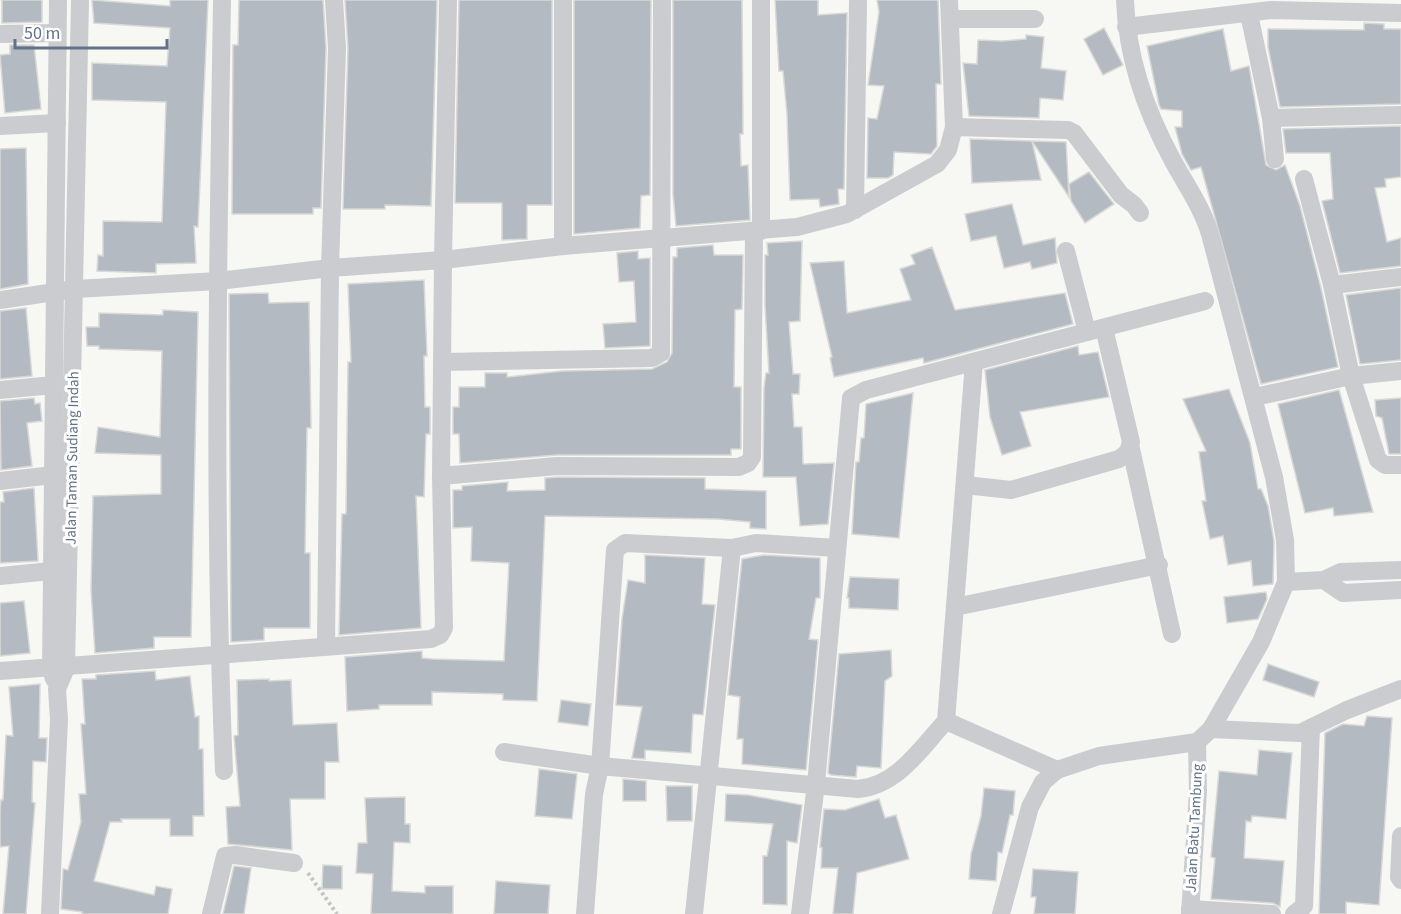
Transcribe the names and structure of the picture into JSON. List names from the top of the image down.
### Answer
{
  "streets": {
    "street": ["Jalan Taman Sudiang Indah", "Jalan Batu Tambung"]
  },
  "scale_bar": "50 m"
}
